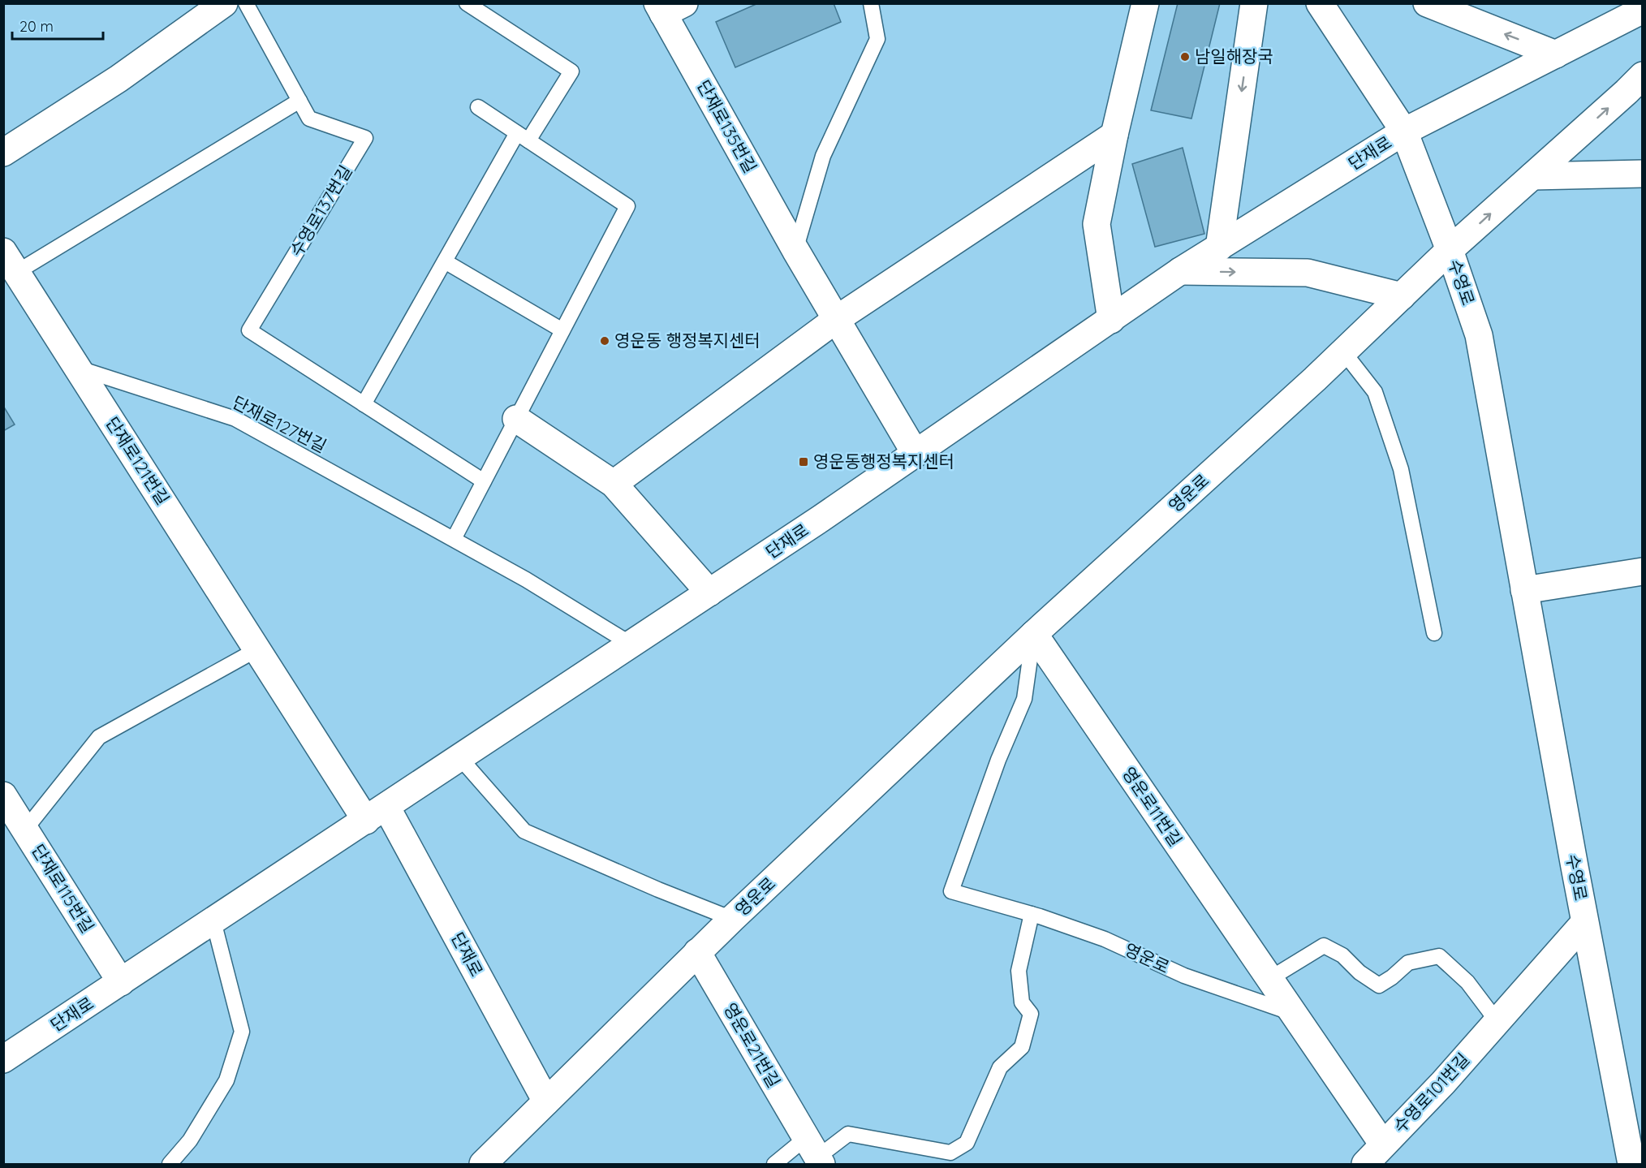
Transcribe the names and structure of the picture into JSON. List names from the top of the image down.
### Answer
{
  "streets": {
    "street": [
      "단재로135번길",
      "단재로",
      "수영로",
      "단재로121번길",
      "영운로",
      "영운로11번길",
      "단재로115번길",
      "영운로21번길",
      "수영로101번길"
    ],
    "lane": ["수영로137번길", "단재로127번길"]
  },
  "crossings": [
    ["단재로135번길", "단재로"],
    ["단재로", "수영로"],
    ["단재로", "단재로127번길"],
    ["단재로", "단재로121번길"],
    ["단재로", "영운로"],
    ["단재로", "단재로115번길"],
    ["수영로137번길", "단재로121번길"],
    ["수영로", "영운로"],
    ["수영로", "수영로101번길"],
    ["단재로127번길", "단재로121번길"],
    ["영운로", "영운로11번길"],
    ["영운로", "영운로21번길"],
    ["영운로11번길", "수영로101번길"]
  ],
  "places": {
    "other": ["남일해장국", "영운동 행정복지센터"],
    "transit": ["영운동행정복지센터"]
  },
  "scale_bar": "20 m"
}
